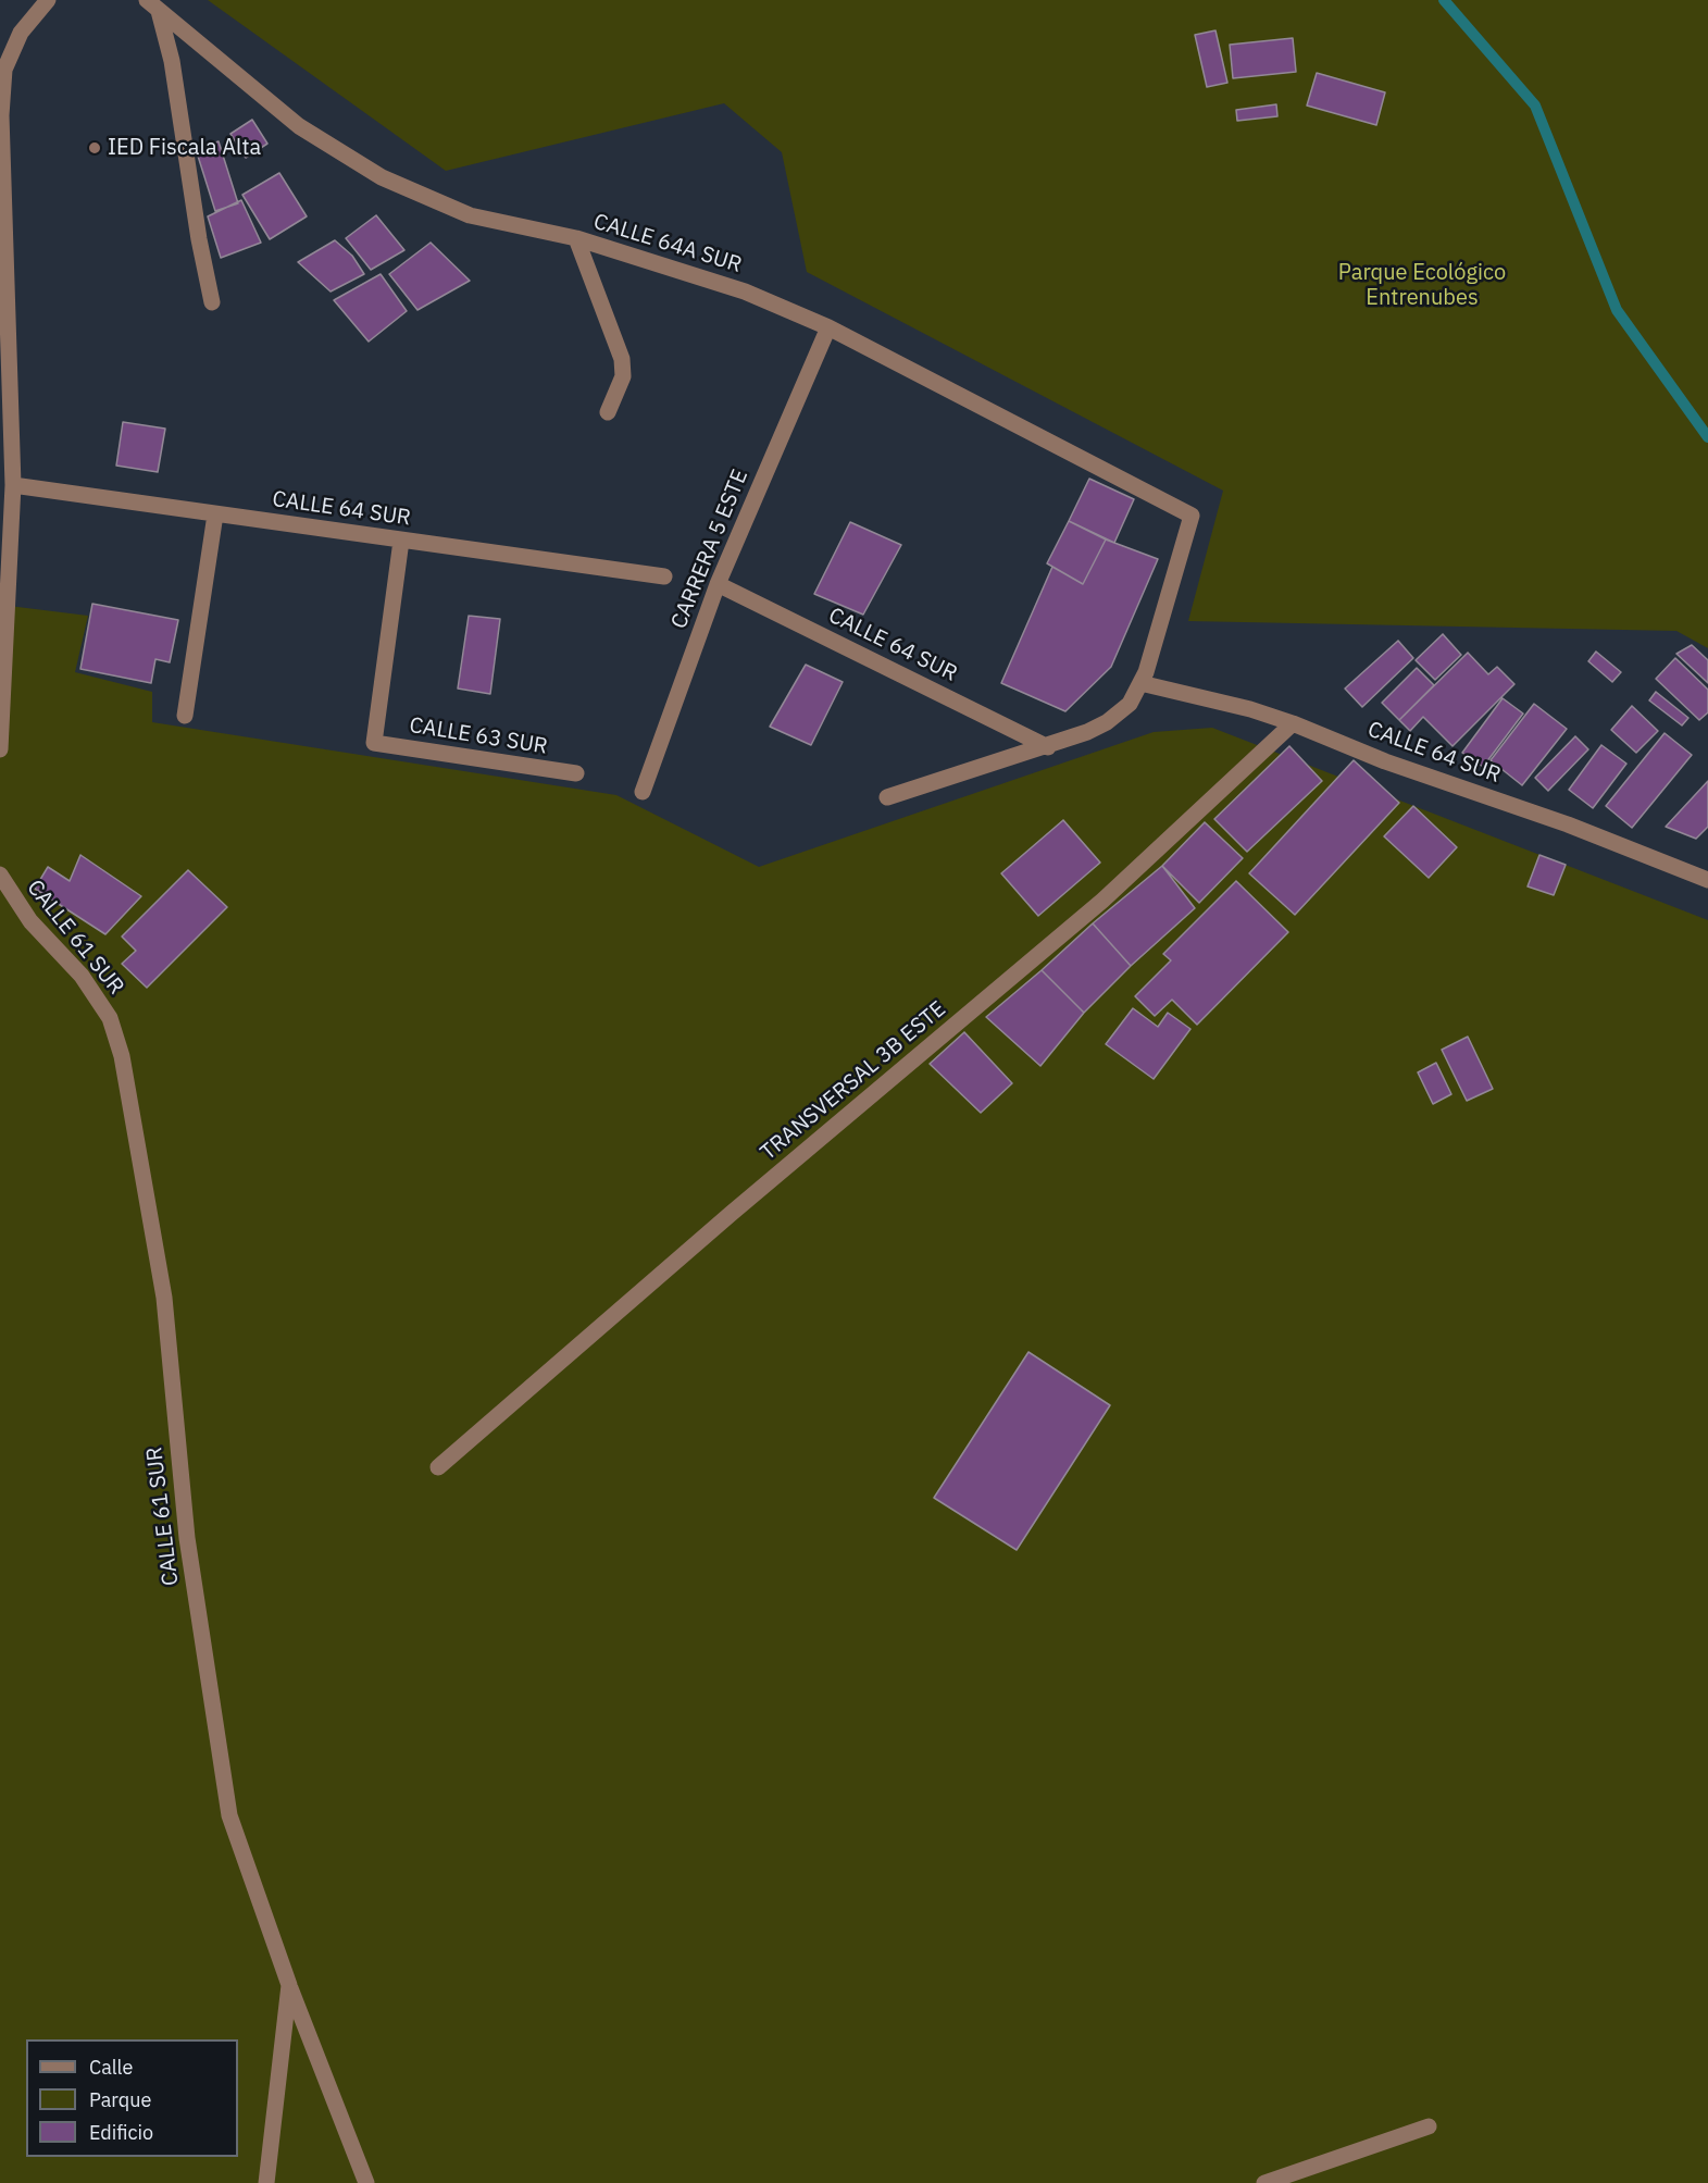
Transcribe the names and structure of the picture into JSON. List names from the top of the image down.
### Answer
{
  "streets": {
    "street": [
      "CALLE 64A SUR",
      "CALLE 64 SUR",
      "CARRERA 5 ESTE",
      "CALLE 63 SUR",
      "CALLE 61 SUR",
      "TRANSVERSAL 3B ESTE"
    ]
  },
  "crossings": [
    ["CALLE 64A SUR", "CALLE 64 SUR"],
    ["CALLE 64A SUR", "CARRERA 5 ESTE"],
    ["CALLE 64 SUR", "CARRERA 5 ESTE"],
    ["CALLE 64 SUR", "CALLE 63 SUR"],
    ["CALLE 64 SUR", "TRANSVERSAL 3B ESTE"]
  ],
  "parks": ["Parque Ecológico Entrenubes"],
  "places": ["IED Fiscala Alta"],
  "legend": ["Calle", "Parque", "Edificio"]
}
